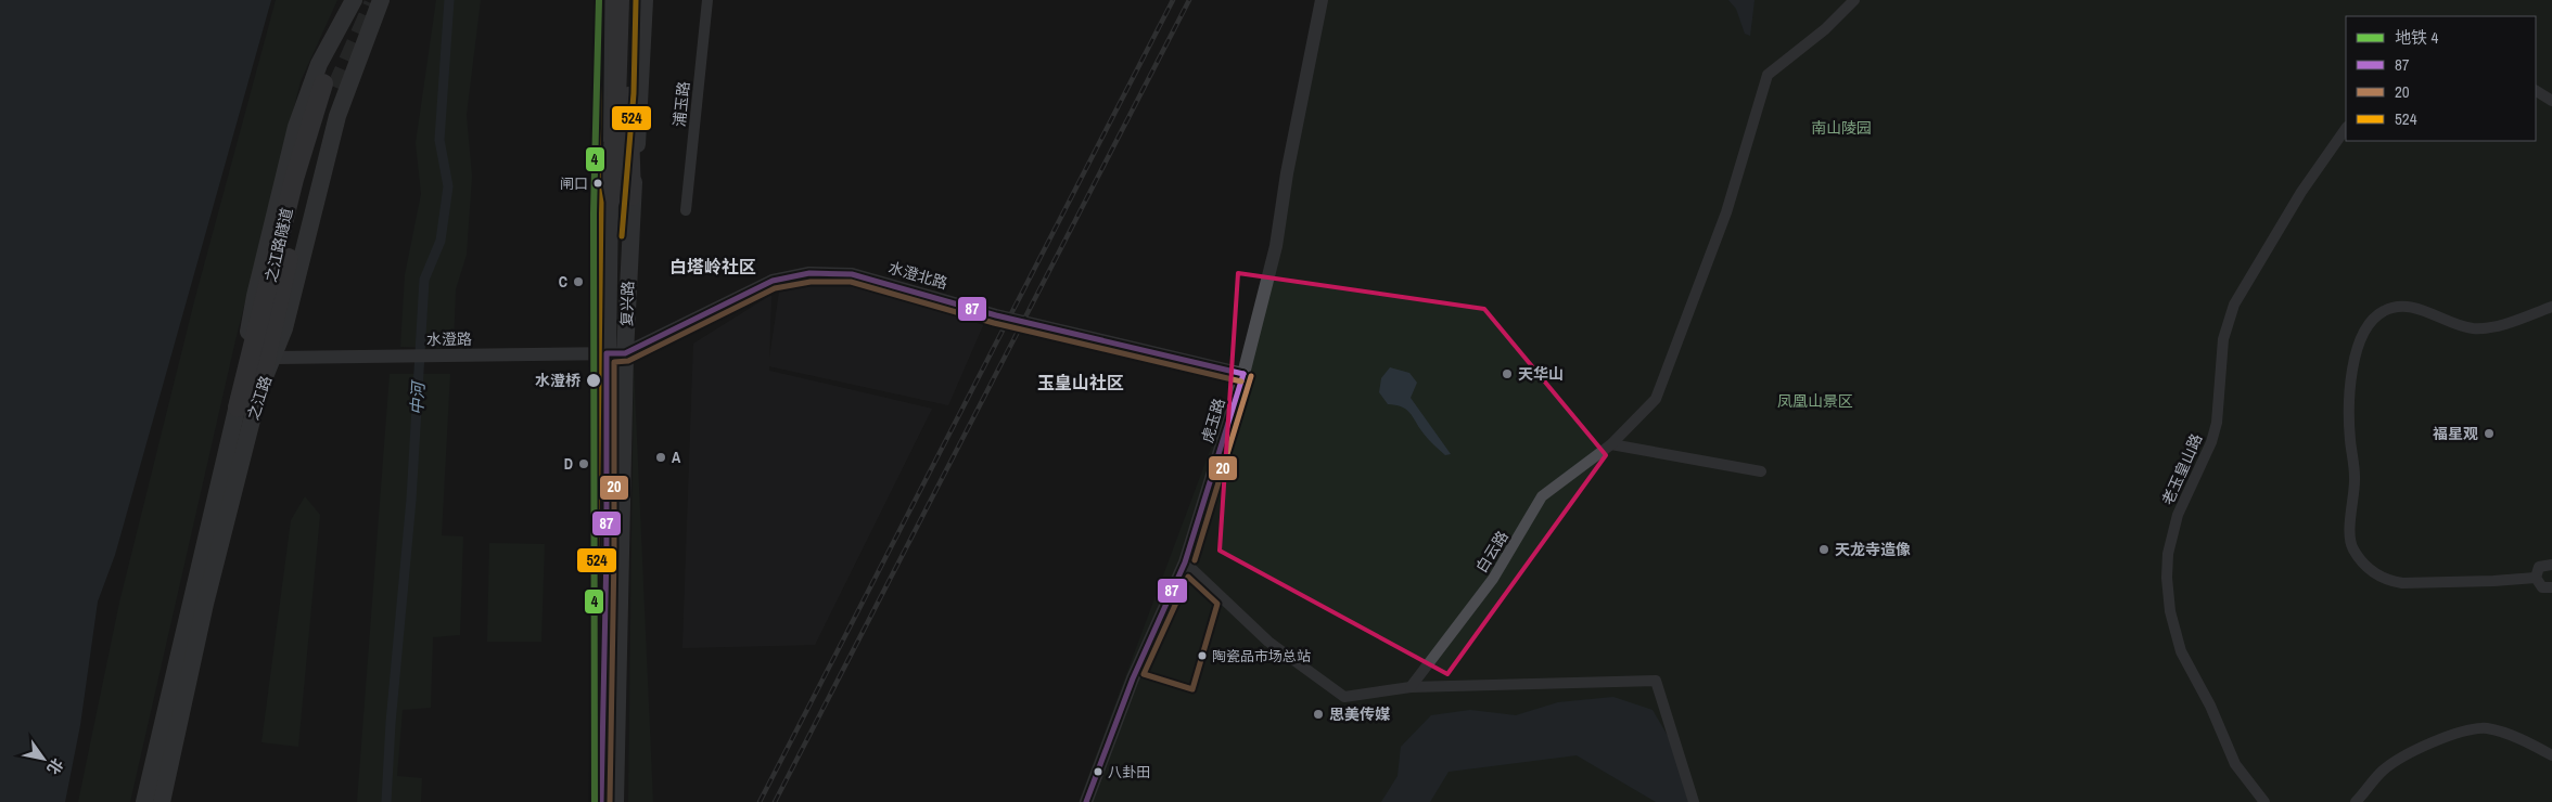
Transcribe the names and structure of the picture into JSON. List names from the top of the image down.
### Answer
{
  "streets": {
    "highway": ["之江路隧道"],
    "main road": ["复兴路", "之江路"],
    "street": [
      "浦玉路",
      "水澄北路",
      "水澄路",
      "虎玉路",
      "老玉皇山路",
      "白云路"
    ]
  },
  "crossings": [
    ["之江路隧道", "之江路"],
    ["水澄北路", "复兴路"],
    ["水澄北路", "水澄路"],
    ["水澄北路", "虎玉路"],
    ["复兴路", "水澄路"],
    ["水澄路", "之江路"]
  ],
  "districts": ["白塔岭社区", "玉皇山社区"],
  "water": ["中河"],
  "parks": ["南山陵园", "凤凰山景区"],
  "places": [
    "闸口",
    "C",
    "天华山",
    "水澄桥",
    "福星观",
    "A",
    "D",
    "天龙寺造像",
    "陶瓷品市场总站",
    "思美传媒",
    "八卦田"
  ],
  "lines": [
    "metro line 4",
    "transit line 524",
    "transit line 87",
    "transit line 20"
  ],
  "legend": [
    "地铁 4",
    "87",
    "20",
    "524"
  ],
  "north": "bottom right"
}
